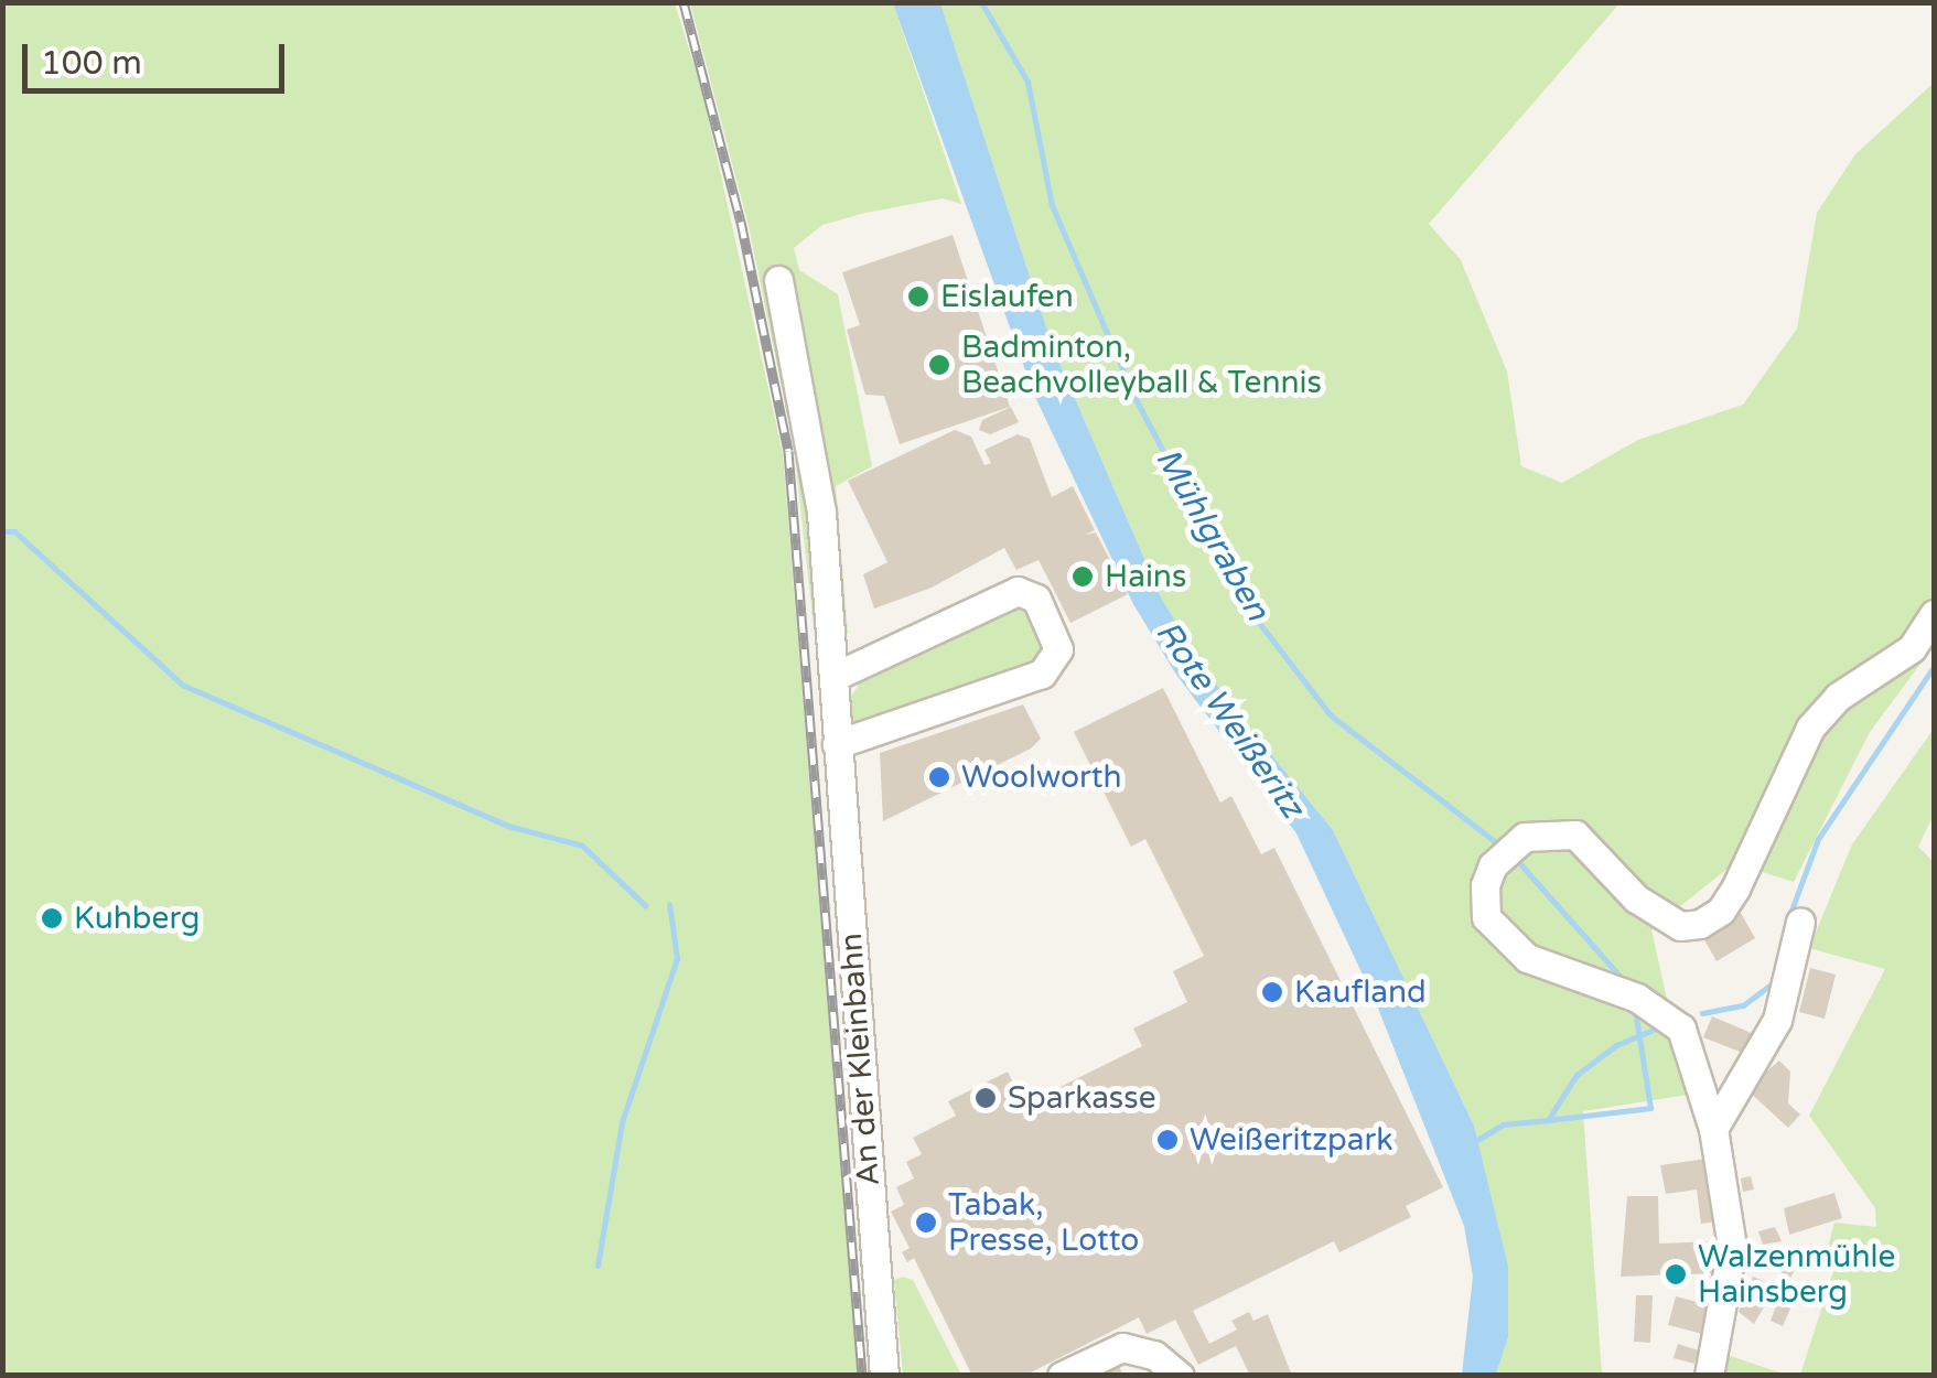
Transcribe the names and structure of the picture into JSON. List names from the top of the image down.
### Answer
{
  "streets": {
    "street": ["An der Kleinbahn"]
  },
  "water": ["Mühlgraben", "Rote Weißeritz"],
  "places": [
    "Eislaufen",
    "Badminton, Beachvolleyball & Tennis",
    "Hains",
    "Woolworth",
    "Kuhberg",
    "Kaufland",
    "Sparkasse",
    "Weißeritzpark",
    "Tabak, Presse, Lotto",
    "Walzenmühle Hainsberg"
  ],
  "scale_bar": "100 m"
}
